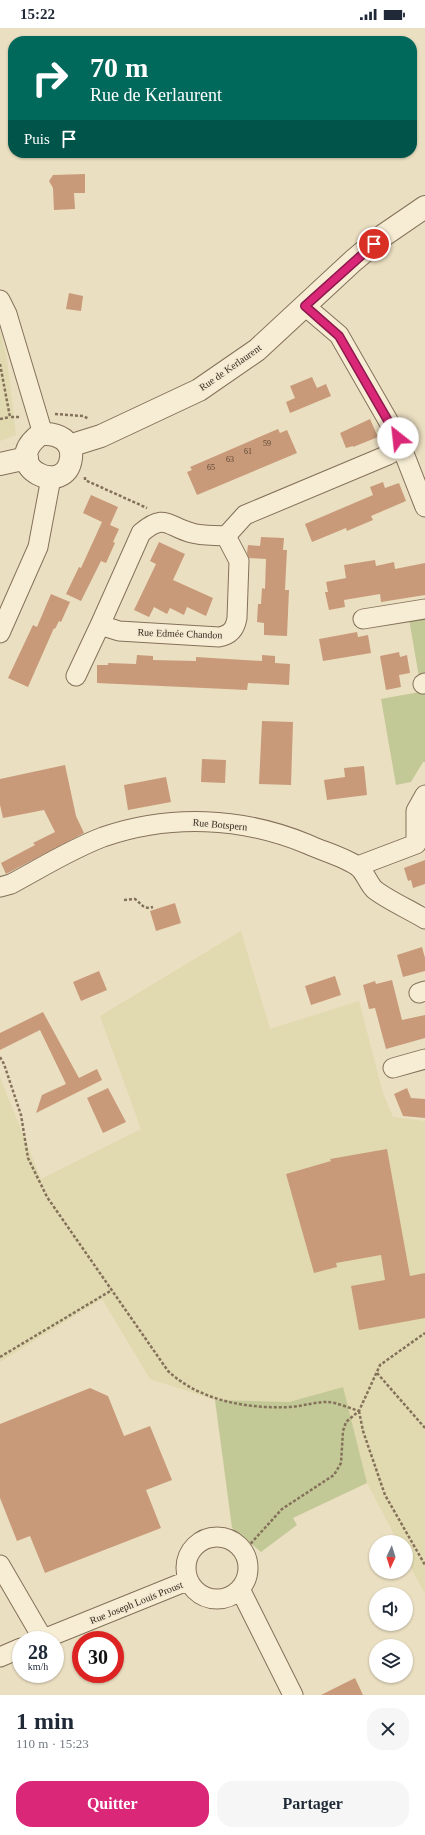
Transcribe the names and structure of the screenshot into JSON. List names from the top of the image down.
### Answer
{
  "streets": {
    "street": [
      "Rue de Kerlaurent",
      "Rue Edmée Chandon",
      "Rue Botspern",
      "Rue Joseph Louis Proust"
    ]
  },
  "house_numbers": [
    "59",
    "61",
    "63",
    "65"
  ],
  "north": "bottom",
  "page": {
    "status": "15:22",
    "turn": ["70 m", "Rue de Kerlaurent"],
    "then": "Puis",
    "speed": "28 km/h",
    "limit": "30",
    "heading": ["1 min", "110 m · 15:23"],
    "buttons": ["Quitter", "Partager"]
  }
}
